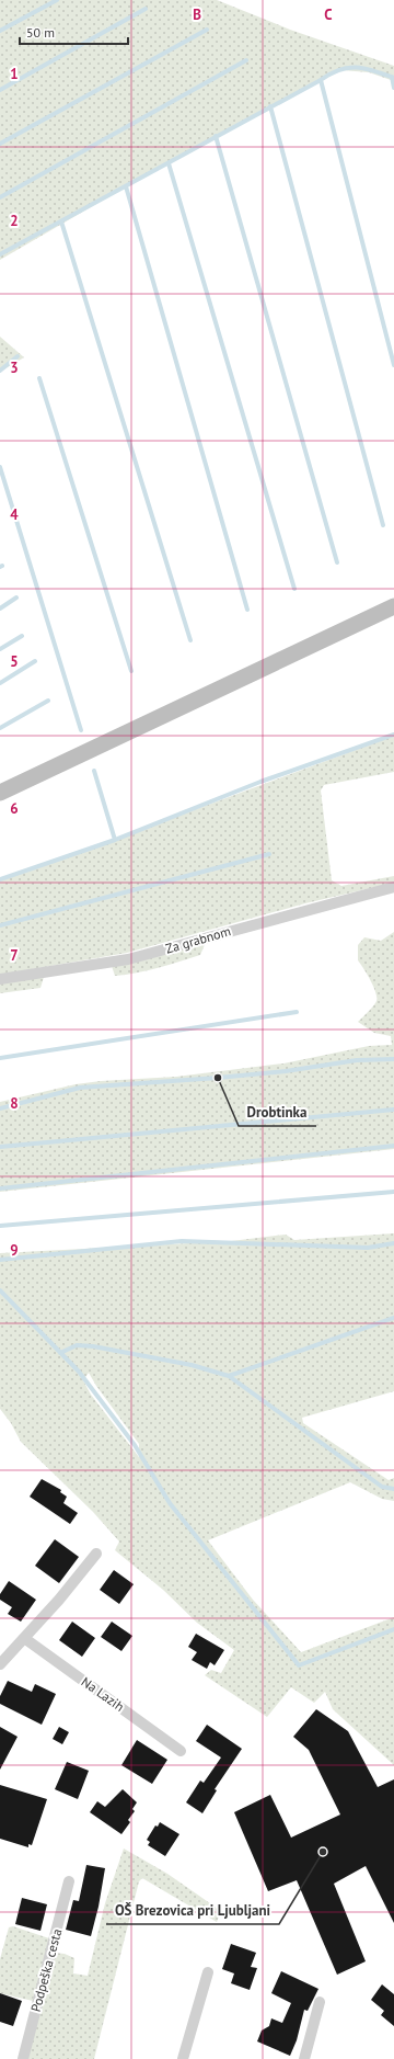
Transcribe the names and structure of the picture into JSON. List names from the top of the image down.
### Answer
{
  "streets": {
    "street": ["Za grabnom", "Na Lazih", "Podpeška cesta"]
  },
  "places": ["Drobtinka", "OŠ Brezovica pri Ljubljani"],
  "scale_bar": "50 m",
  "grid": {
    "columns": ["B", "C"],
    "rows": [
      "1",
      "2",
      "3",
      "4",
      "5",
      "6",
      "7",
      "8",
      "9"
    ]
  }
}
